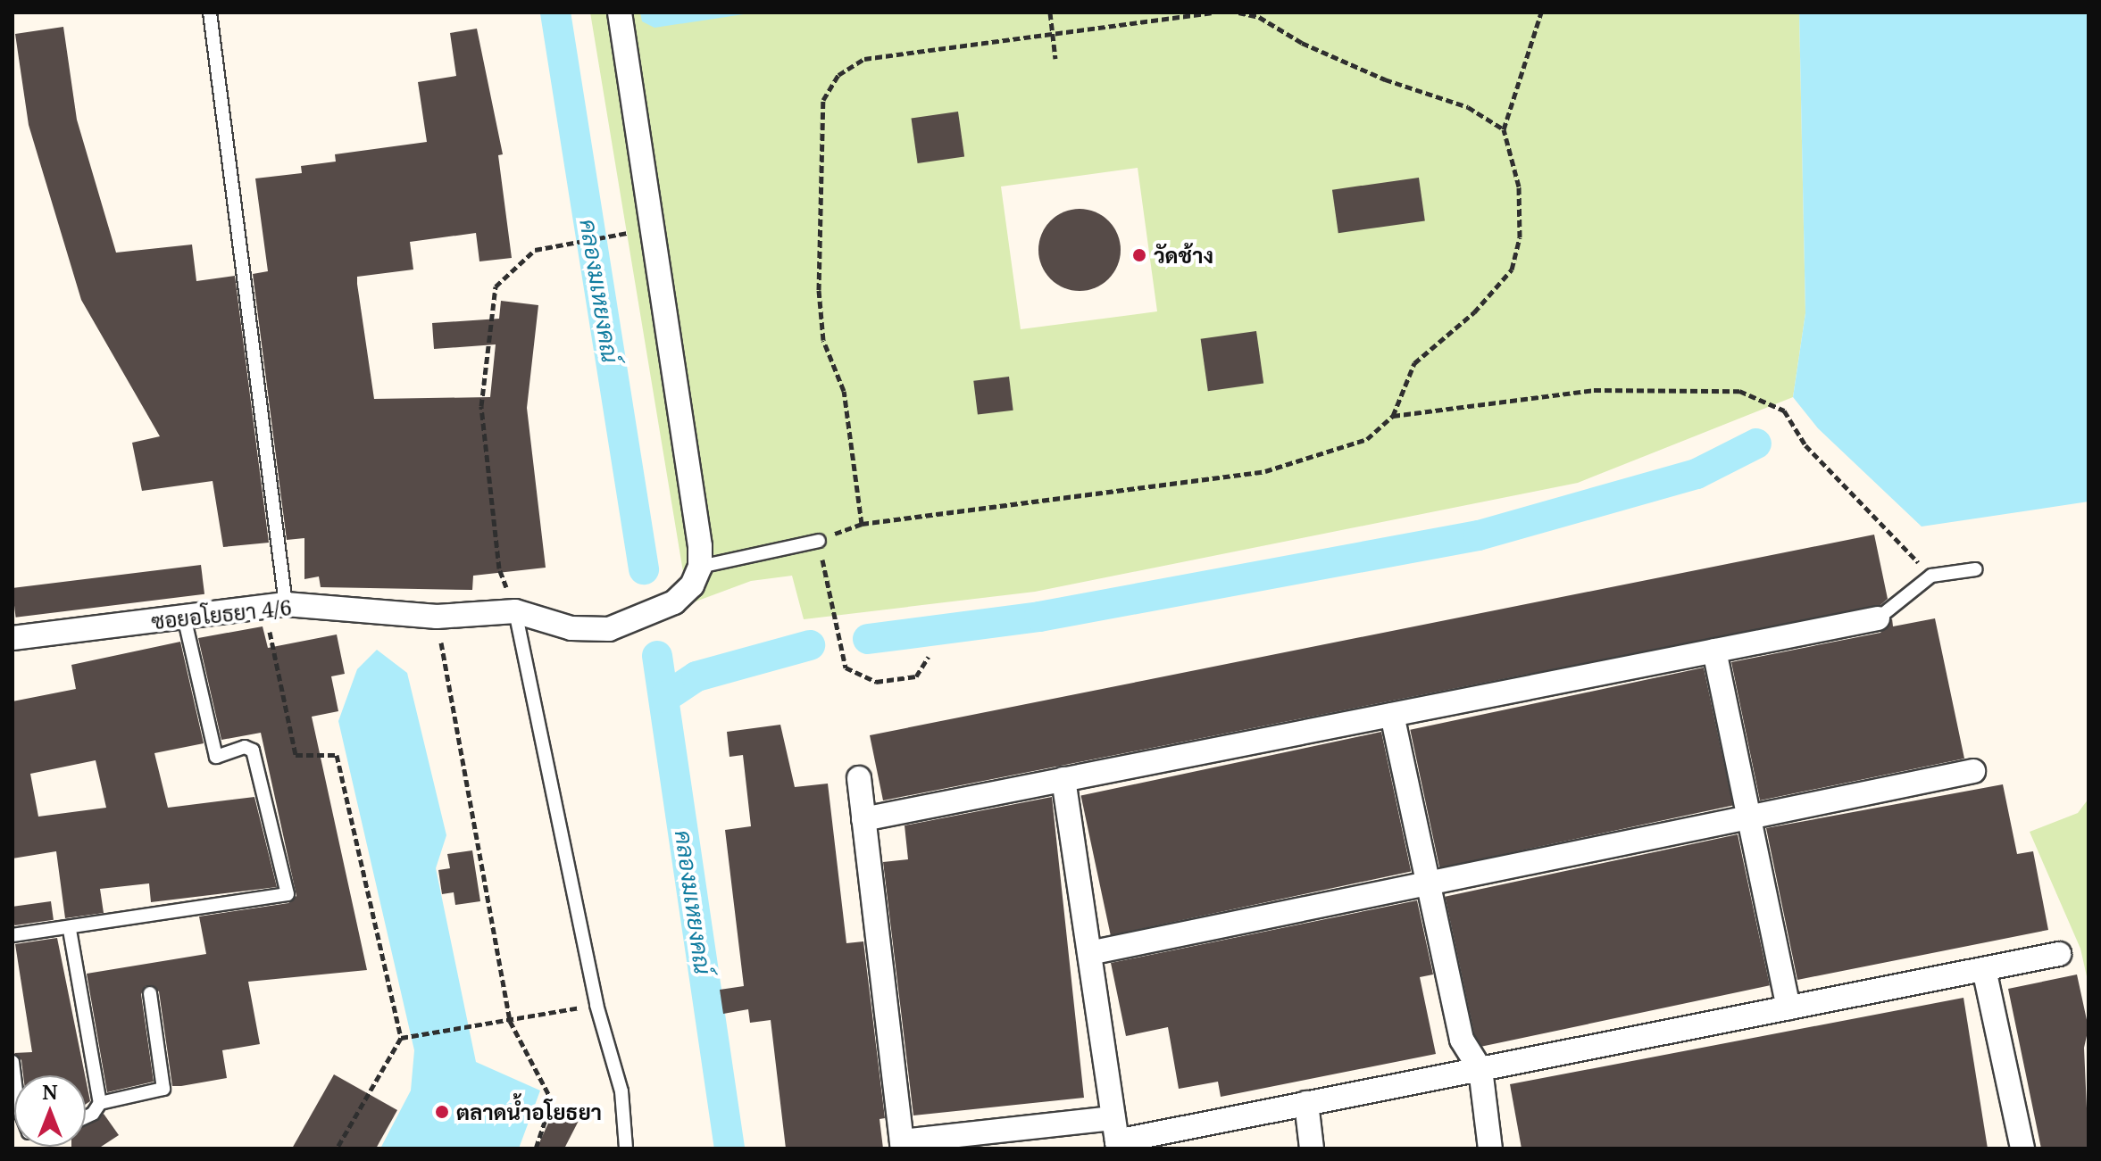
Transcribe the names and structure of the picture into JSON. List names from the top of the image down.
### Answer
{
  "streets": {
    "street": ["ซอยอโยธยา 4/6"]
  },
  "water": ["คลองมเหยงคณ์"],
  "places": ["วัดช้าง", "ตลาดน้ำอโยธยา"],
  "north": "top"
}
